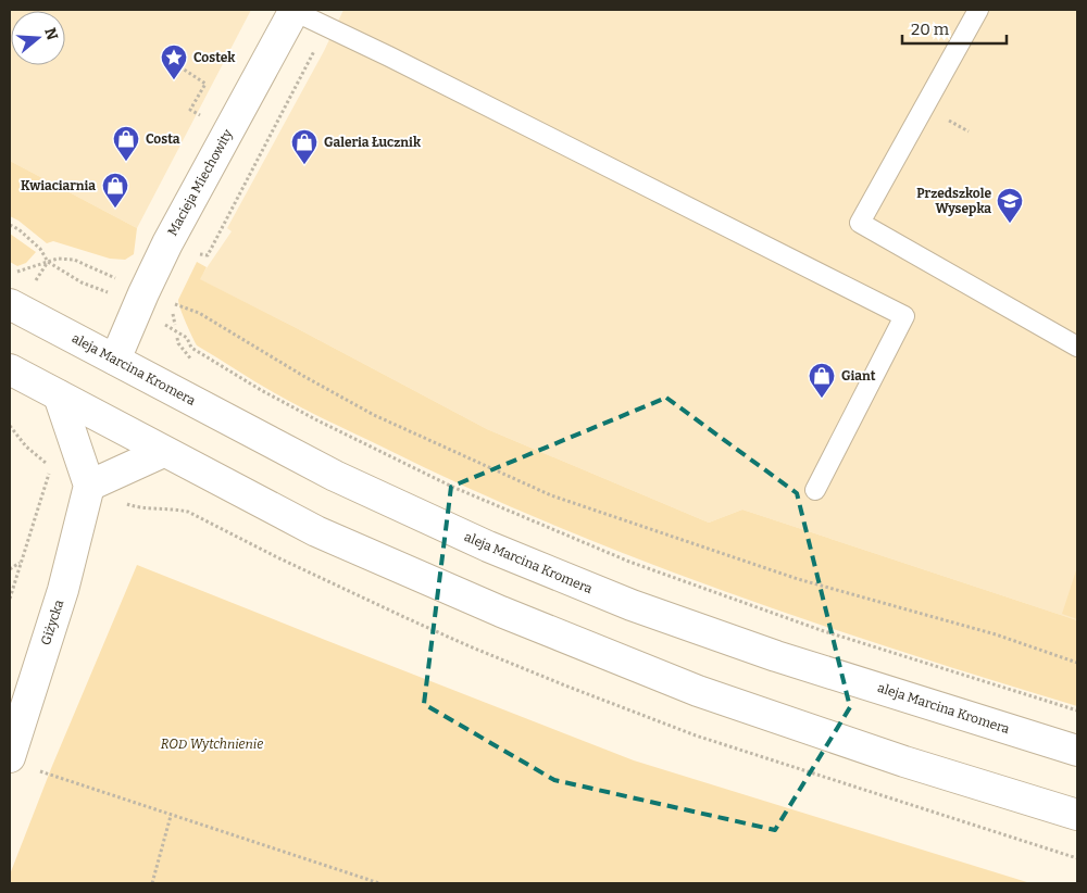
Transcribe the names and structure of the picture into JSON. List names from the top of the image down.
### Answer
{
  "streets": {
    "main road": ["Macieja Miechowity", "aleja Marcina Kromera", "Giżycka"]
  },
  "crossings": [
    ["Macieja Miechowity", "aleja Marcina Kromera"]
  ],
  "parks": ["ROD Wytchnienie"],
  "places": {
    "place": ["Costek"],
    "shop": [
      "Costa",
      "Galeria Łucznik",
      "Kwiaciarnia",
      "Giant"
    ],
    "school or university": ["Przedszkole Wysepka"]
  },
  "scale_bar": "20 m",
  "north": "right"
}
